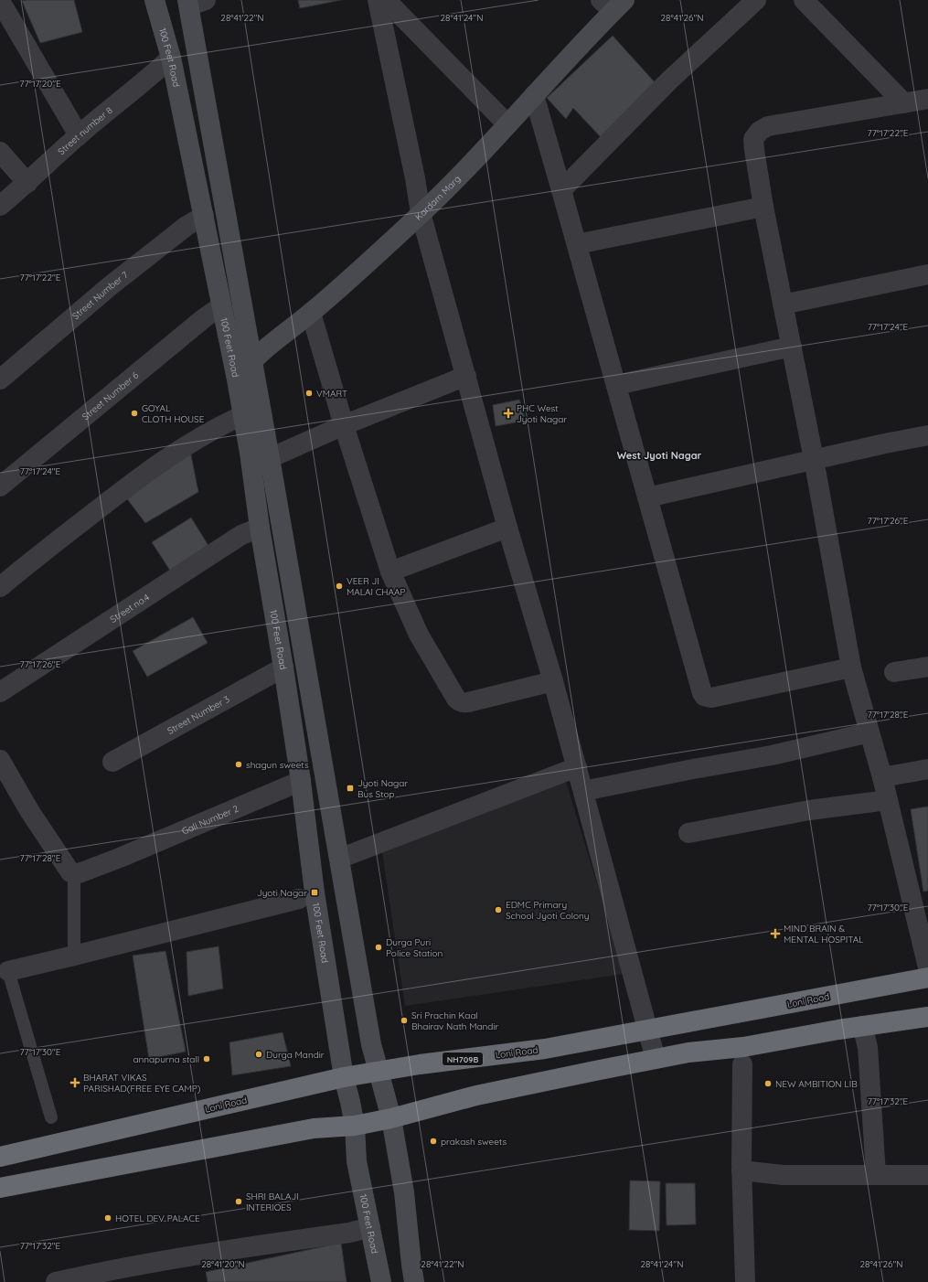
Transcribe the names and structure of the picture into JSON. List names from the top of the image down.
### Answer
{
  "streets": {
    "highway": ["Loni Road", "NH709B"],
    "main road": ["100 Feet Road", "Kardam Marg"],
    "street": [
      "Street number 8",
      "Street Number 7",
      "Street Number 6",
      "Street no.4",
      "Street Number 3",
      "Gali Number 2"
    ]
  },
  "crossings": [
    ["100 Feet Road", "Street number 8"],
    ["100 Feet Road", "Kardam Marg"],
    ["100 Feet Road", "Street Number 7"],
    ["100 Feet Road", "Street Number 6"],
    ["100 Feet Road", "Street no.4"],
    ["100 Feet Road", "Street Number 3"],
    ["100 Feet Road", "Gali Number 2"],
    ["100 Feet Road", "Loni Road"]
  ],
  "districts": ["West Jyoti Nagar"],
  "places": {
    "other": [
      "VMART",
      "GOYAL CLOTH HOUSE",
      "VEER JI MALAI CHAAP",
      "shagun sweets",
      "EDMC Primary School Jyoti Colony",
      "Durga Puri Police Station",
      "Sri Prachin Kaal Bhairav Nath Mandir",
      "Durga Mandir",
      "annapurna stall",
      "NEW AMBITION LIB",
      "prakash sweets",
      "SHRI BALAJI INTERIOES",
      "HOTEL DEV PALACE"
    ],
    "health": ["PHC West Jyoti Nagar", "MIND BRAIN & MENTAL HOSPITAL", "BHARAT VIKAS PARISHAD(FREE EYE CAMP)"],
    "transit": ["Jyoti Nagar Bus Stop", "Jyoti Nagar"]
  },
  "coordinates": [
    "28°41'22\"N",
    "28°41'24\"N",
    "28°41'26\"N",
    "77°17'20\"E",
    "77°17'22\"E",
    "77°17'24\"E",
    "77°17'26\"E",
    "77°17'28\"E",
    "77°17'30\"E",
    "77°17'32\"E",
    "28°41'20\"N"
  ]
}
